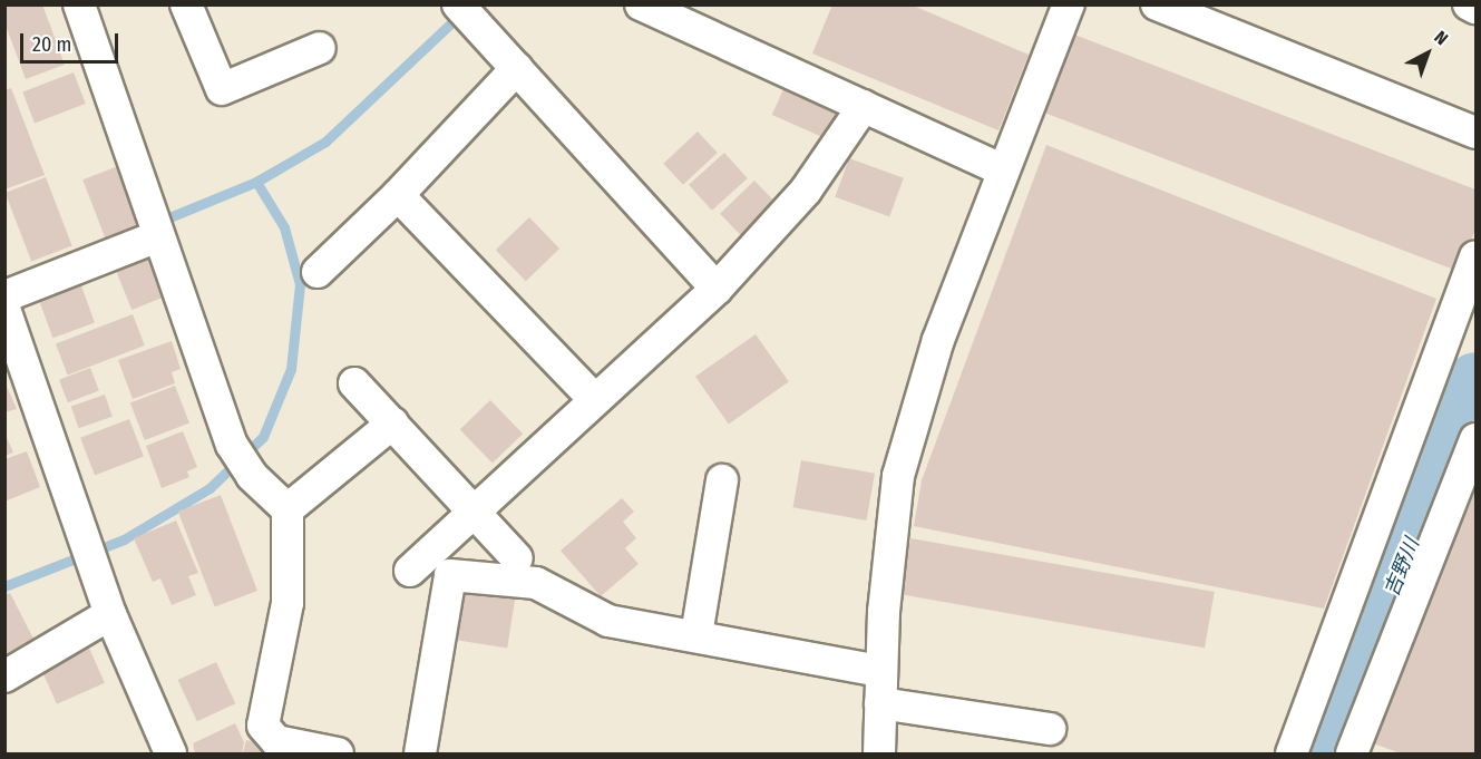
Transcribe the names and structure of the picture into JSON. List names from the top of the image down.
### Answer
{
  "water": ["吉野川"],
  "scale_bar": "20 m",
  "north": "top right"
}
